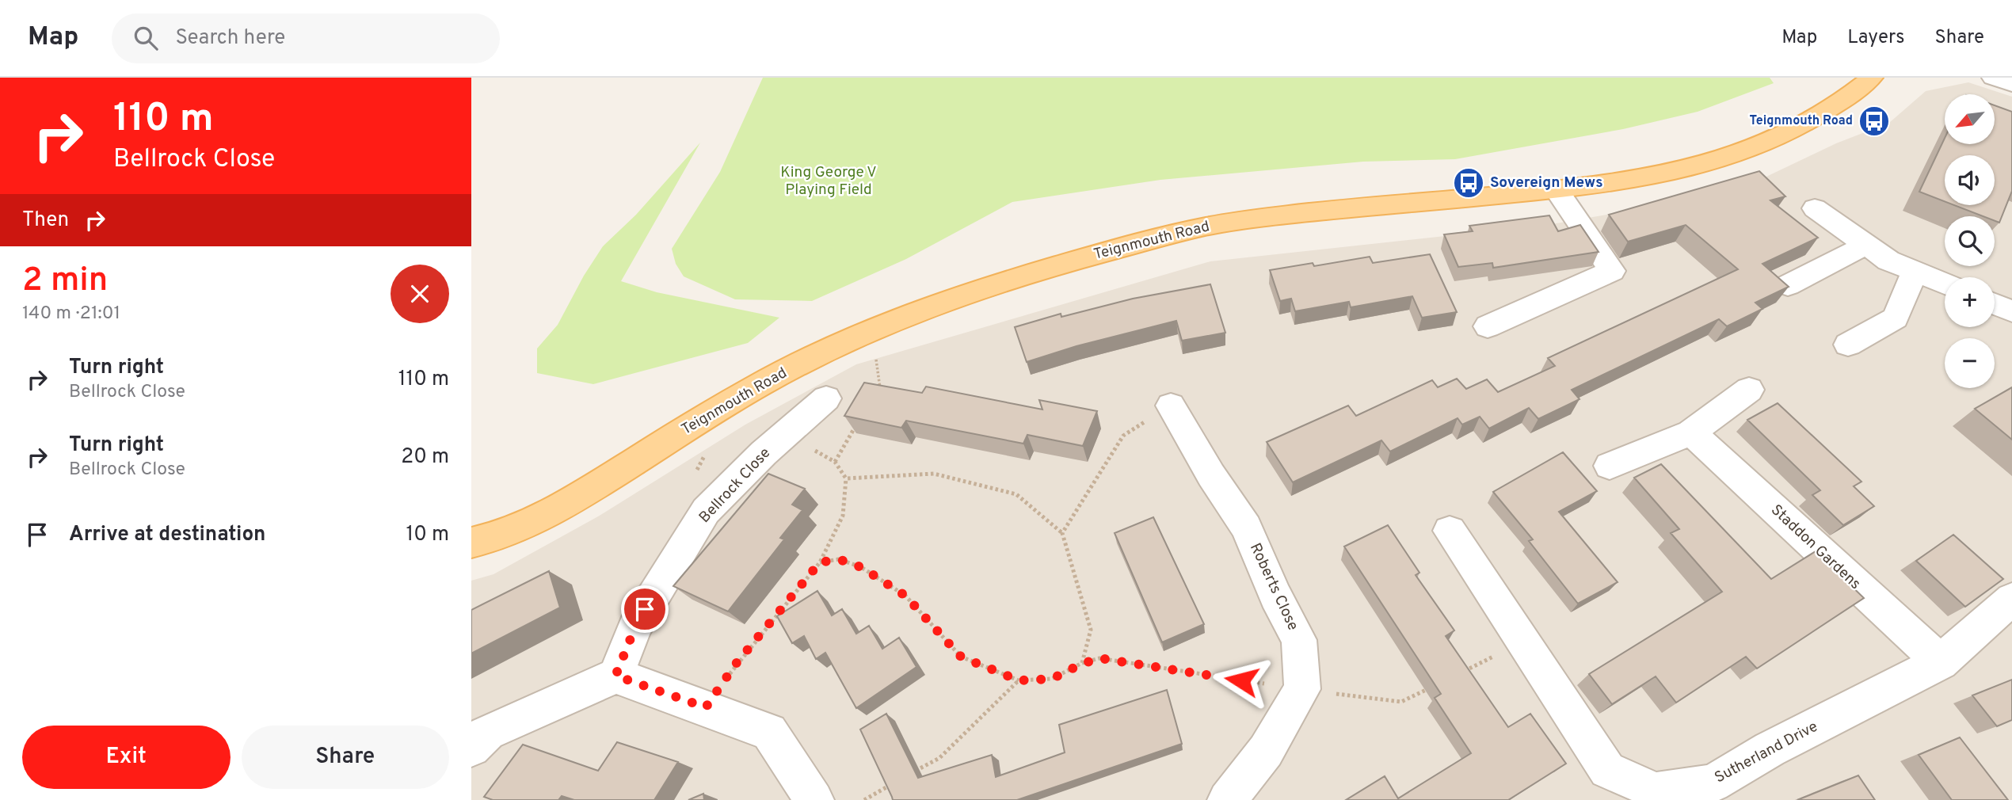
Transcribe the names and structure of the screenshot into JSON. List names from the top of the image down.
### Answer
{
  "streets": {
    "main road": ["Teignmouth Road"],
    "street": [
      "Bellrock Close",
      "Staddon Gardens",
      "Roberts Close",
      "Sutherland Drive"
    ]
  },
  "crossings": [
    ["Staddon Gardens", "Sutherland Drive"]
  ],
  "parks": ["King George V Playing Field"],
  "places": {
    "bus stop": ["Teignmouth Road", "Sovereign Mews"]
  },
  "north": "bottom left",
  "page": {
    "header": "Map",
    "search": "Search here",
    "nav": ["Map", "Layers", "Share"],
    "turn": ["110 m", "Bellrock Close"],
    "map_buttons": ["+", "−"],
    "then": "Then",
    "heading": ["2 min", "140 m · 21:01"],
    "list": [
      {
        "name": "Turn right",
        "note": "Bellrock Close",
        "value": "110 m"
      },
      {
        "name": "Turn right",
        "note": "Bellrock Close",
        "value": "20 m"
      },
      {
        "name": "Arrive at destination",
        "value": "10 m"
      }
    ],
    "buttons": ["Exit", "Share"]
  }
}
